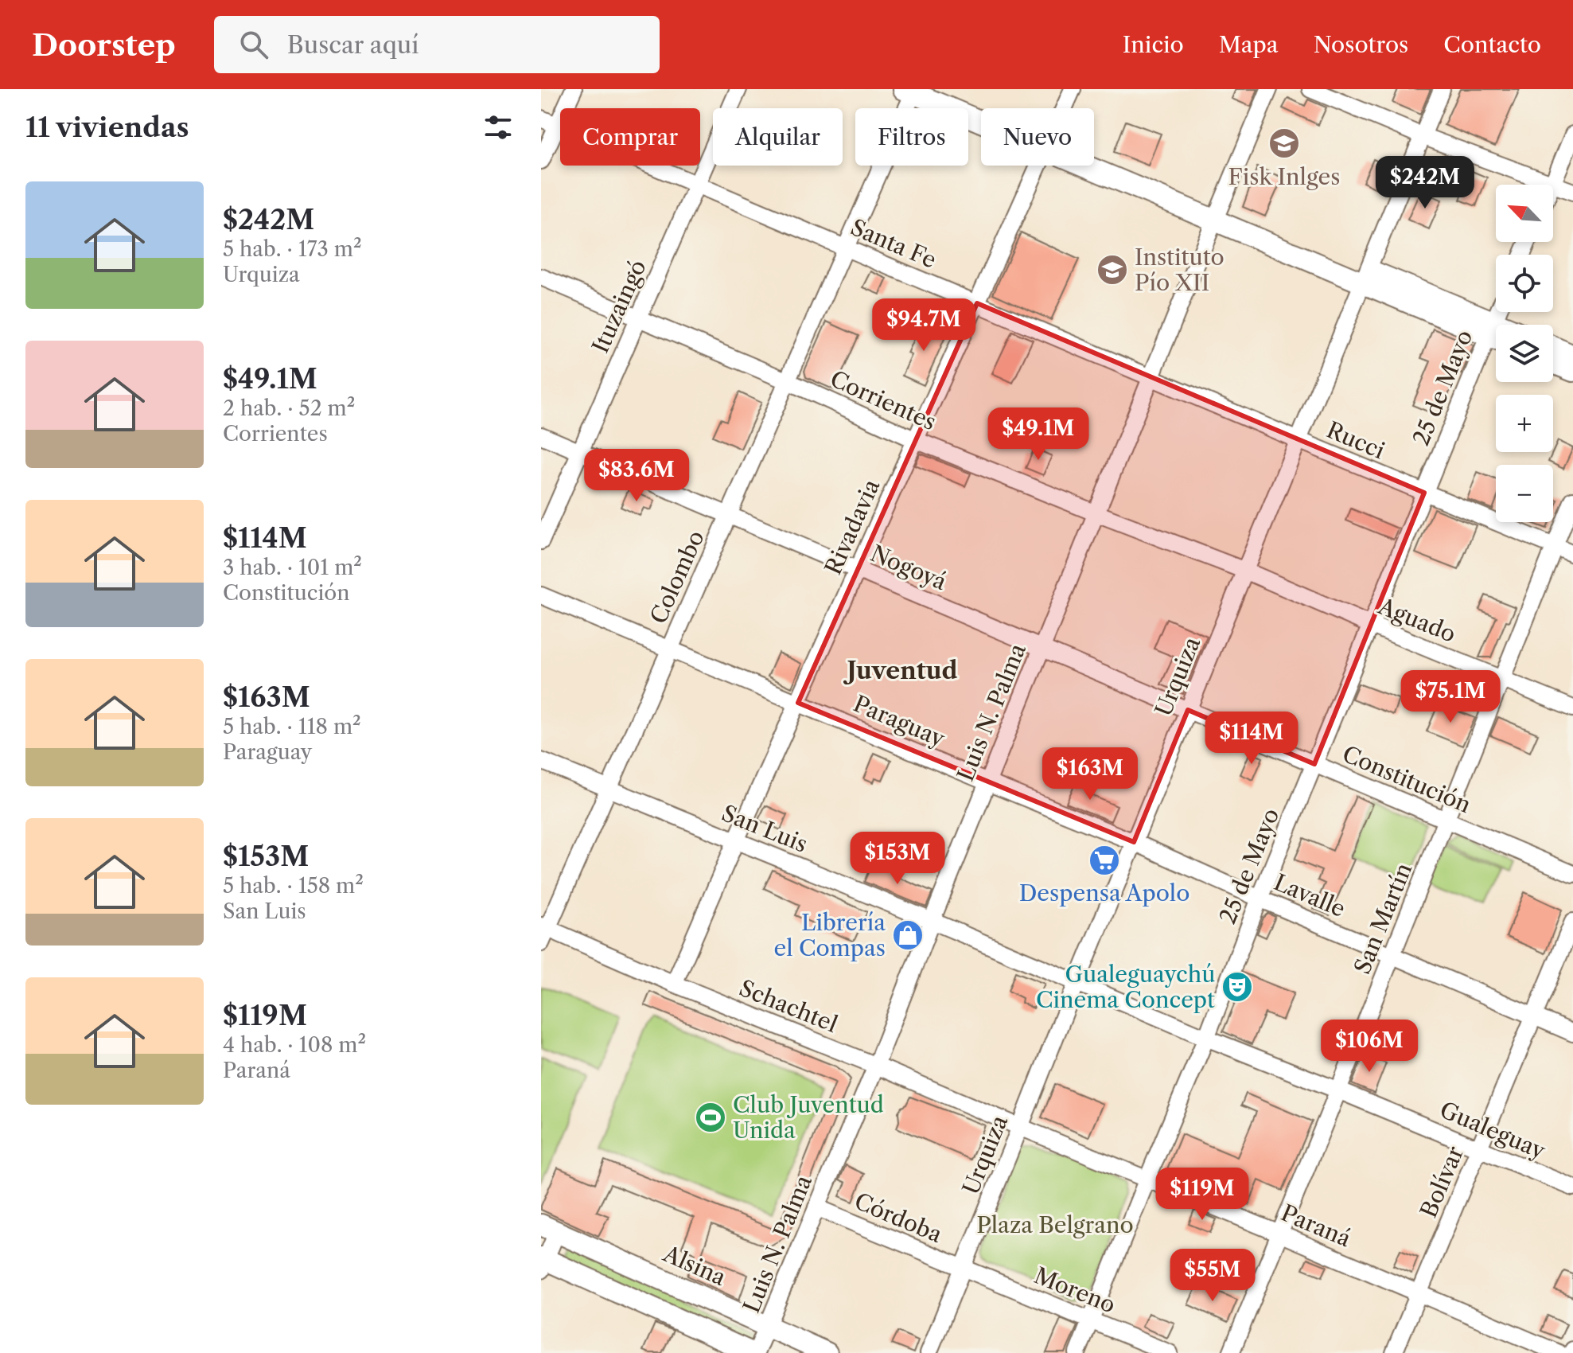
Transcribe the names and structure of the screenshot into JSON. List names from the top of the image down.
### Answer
{
  "streets": {
    "main road": ["Alsina"],
    "street": [
      "Santa Fe",
      "Ituzaingó",
      "25 de Mayo",
      "Corrientes",
      "Rucci",
      "Rivadavia",
      "Nogoyá",
      "Colombo",
      "Aguado",
      "Urquiza",
      "Luis N. Palma",
      "Paraguay",
      "Constitución",
      "San Luis",
      "Lavalle",
      "San Martín",
      "Schachtel",
      "Gualeguay",
      "Bolívar",
      "Córdoba",
      "Paraná",
      "Moreno"
    ]
  },
  "crossings": [
    ["Santa Fe", "Ituzaingó"],
    ["Santa Fe", "Rucci"],
    ["Santa Fe", "Rivadavia"],
    ["Santa Fe", "Colombo"],
    ["Santa Fe", "Urquiza"],
    ["Santa Fe", "Luis N. Palma"],
    ["Ituzaingó", "Corrientes"],
    ["Ituzaingó", "Nogoyá"],
    ["25 de Mayo", "Rucci"],
    ["25 de Mayo", "Aguado"],
    ["25 de Mayo", "Constitución"],
    ["25 de Mayo", "Lavalle"],
    ["25 de Mayo", "Gualeguay"],
    ["25 de Mayo", "Paraná"],
    ["25 de Mayo", "Moreno"],
    ["Corrientes", "Rivadavia"],
    ["Corrientes", "Colombo"],
    ["Corrientes", "Aguado"],
    ["Corrientes", "Urquiza"],
    ["Corrientes", "Luis N. Palma"],
    ["Rucci", "Urquiza"],
    ["Rucci", "San Martín"],
    ["Rivadavia", "Nogoyá"],
    ["Rivadavia", "Paraguay"],
    ["Rivadavia", "San Luis"],
    ["Rivadavia", "Schachtel"],
    ["Nogoyá", "Colombo"],
    ["Nogoyá", "Urquiza"],
    ["Nogoyá", "Luis N. Palma"],
    ["Nogoyá", "Constitución"],
    ["Colombo", "Paraguay"],
    ["Colombo", "San Luis"],
    ["Colombo", "Schachtel"],
    ["Aguado", "Urquiza"],
    ["Aguado", "San Martín"],
    ["Urquiza", "Paraguay"],
    ["Urquiza", "Constitución"],
    ["Urquiza", "San Luis"],
    ["Urquiza", "Lavalle"],
    ["Urquiza", "Schachtel"],
    ["Urquiza", "Gualeguay"],
    ["Urquiza", "Córdoba"],
    ["Urquiza", "Paraná"],
    ["Urquiza", "Moreno"],
    ["Luis N. Palma", "Paraguay"],
    ["Luis N. Palma", "San Luis"],
    ["Luis N. Palma", "Schachtel"],
    ["Luis N. Palma", "Córdoba"],
    ["Luis N. Palma", "Alsina"],
    ["Paraguay", "Lavalle"],
    ["Constitución", "San Martín"],
    ["San Luis", "Gualeguay"],
    ["Lavalle", "San Martín"],
    ["Lavalle", "Bolívar"],
    ["San Martín", "Gualeguay"],
    ["San Martín", "Paraná"],
    ["Schachtel", "Paraná"],
    ["Gualeguay", "Bolívar"],
    ["Bolívar", "Paraná"],
    ["Córdoba", "Moreno"]
  ],
  "districts": ["Juventud"],
  "parks": ["Plaza Belgrano"],
  "places": {
    "school or university": ["Fisk Inlges", "Instituto Pío XII"],
    "supermarket": ["Despensa Apolo"],
    "shop": ["Librería el Compas"],
    "theatre": ["Gualeguaychú Cinema Concept"],
    "sports": ["Club Juventud Unida"]
  },
  "north": "top left",
  "page": {
    "header": "Doorstep",
    "search": "Buscar aquí",
    "nav": [
      "Inicio",
      "Mapa",
      "Nosotros",
      "Contacto"
    ],
    "heading": "11 viviendas",
    "chip": [
      "Comprar",
      "Alquilar",
      "Filtros",
      "Nuevo"
    ],
    "price": [
      "$242M",
      "$94.7M",
      "$49.1M",
      "$83.6M",
      "$75.1M",
      "$114M",
      "$163M",
      "$153M",
      "$106M",
      "$119M",
      "$55M"
    ],
    "list": [
      {
        "name": "$242M",
        "note": "5 hab. · 173 m² · Urquiza"
      },
      {
        "name": "$49.1M",
        "note": "2 hab. · 52 m² · Corrientes"
      },
      {
        "name": "$114M",
        "note": "3 hab. · 101 m² · Constitución"
      },
      {
        "name": "$163M",
        "note": "5 hab. · 118 m² · Paraguay"
      },
      {
        "name": "$153M",
        "note": "5 hab. · 158 m² · San Luis"
      },
      {
        "name": "$119M",
        "note": "4 hab. · 108 m² · Paraná"
      }
    ],
    "map_buttons": ["+", "−"]
  }
}
